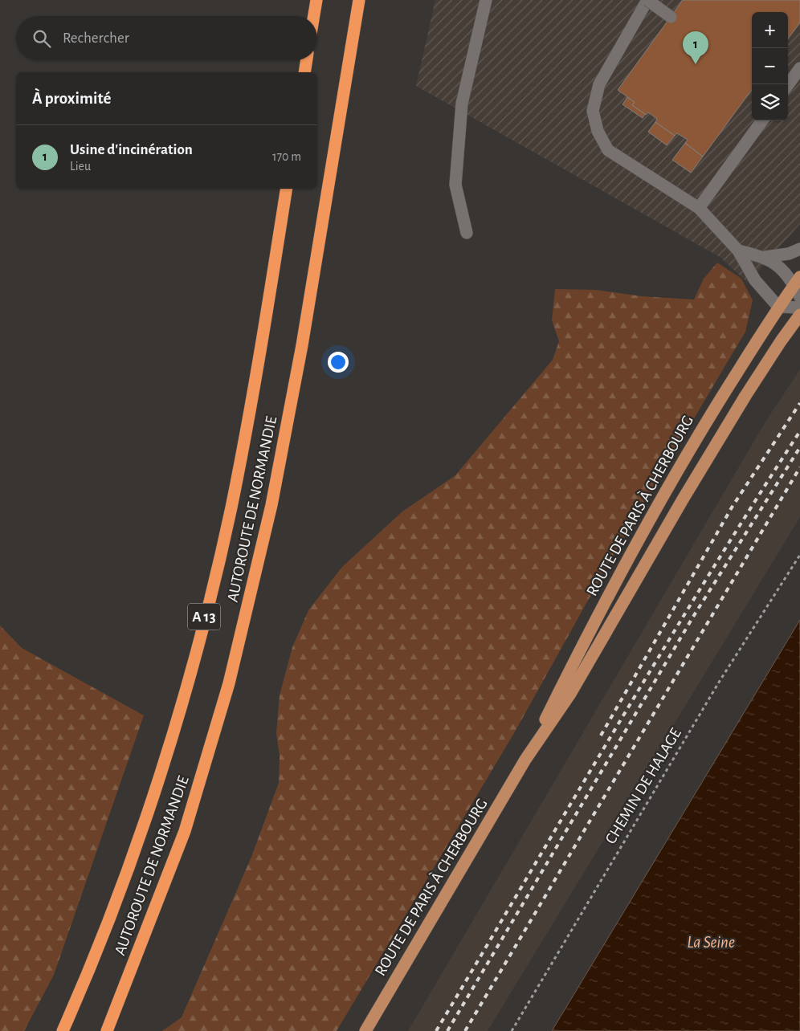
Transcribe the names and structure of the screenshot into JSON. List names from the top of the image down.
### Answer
{
  "streets": {
    "highway": ["AUTOROUTE DE NORMANDIE", "A 13"],
    "main road": ["ROUTE DE PARIS À CHERBOURG"],
    "path": ["CHEMIN DE HALAGE"]
  },
  "water": ["La Seine"],
  "page": {
    "map_buttons": ["+", "−"],
    "search": "Rechercher",
    "pins": "1",
    "heading": "À proximité",
    "list": [
      {
        "mark": "1",
        "name": "Usine d'incinération",
        "note": "Lieu",
        "value": "170 m"
      }
    ]
  }
}
